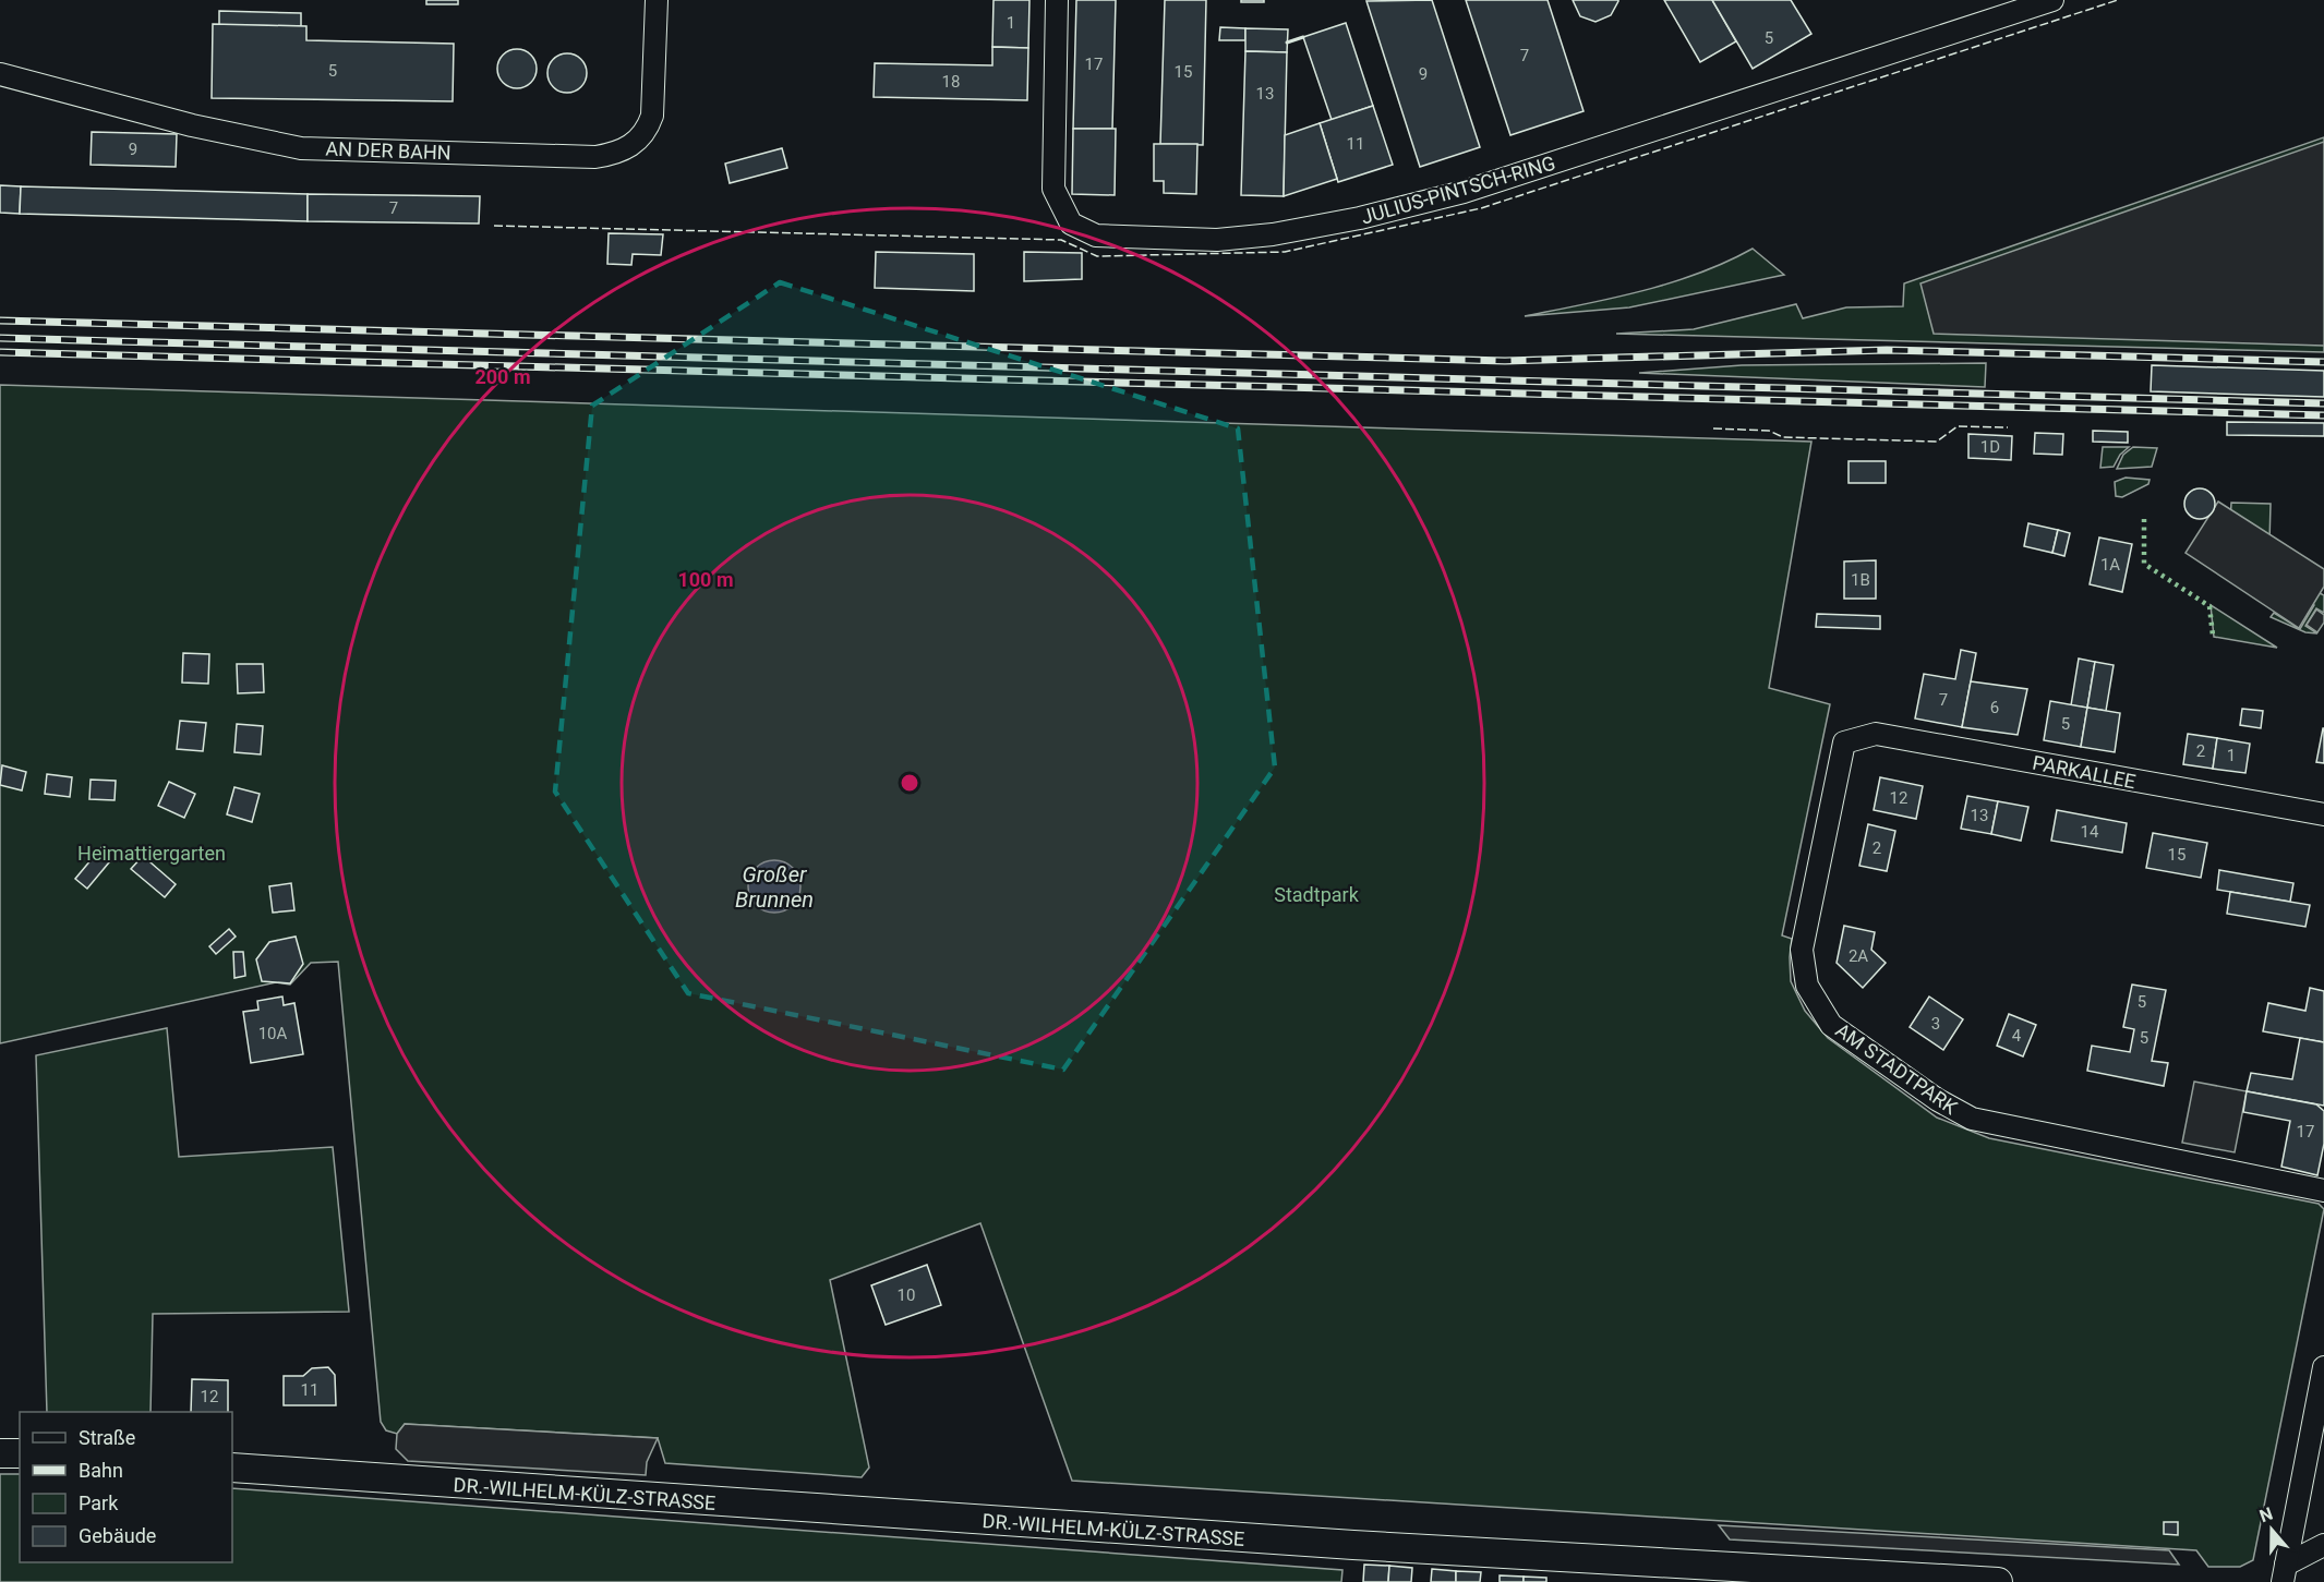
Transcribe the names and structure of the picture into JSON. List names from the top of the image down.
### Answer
{
  "streets": {
    "main road": ["DR.-WILHELM-KÜLZ-STRASSE"],
    "street": [
      "AN DER BAHN",
      "JULIUS-PINTSCH-RING",
      "PARKALLEE",
      "AM STADTPARK"
    ]
  },
  "crossings": [
    ["PARKALLEE", "AM STADTPARK"]
  ],
  "water": ["Großer Brunnen"],
  "parks": ["Heimattiergarten", "Stadtpark"],
  "house_numbers": [
    "1",
    "5",
    "7",
    "17",
    "5",
    "15",
    "9",
    "18",
    "13",
    "11",
    "9",
    "7",
    "1D",
    "1A",
    "1B",
    "7",
    "6",
    "5",
    "2",
    "1",
    "12",
    "13",
    "14",
    "2",
    "15",
    "2A",
    "5",
    "3",
    "10A",
    "4",
    "5",
    "17",
    "10",
    "11",
    "12"
  ],
  "legend": [
    "Straße",
    "Bahn",
    "Park",
    "Gebäude"
  ],
  "north": "top",
  "rings": ["200 m", "100 m"]
}
